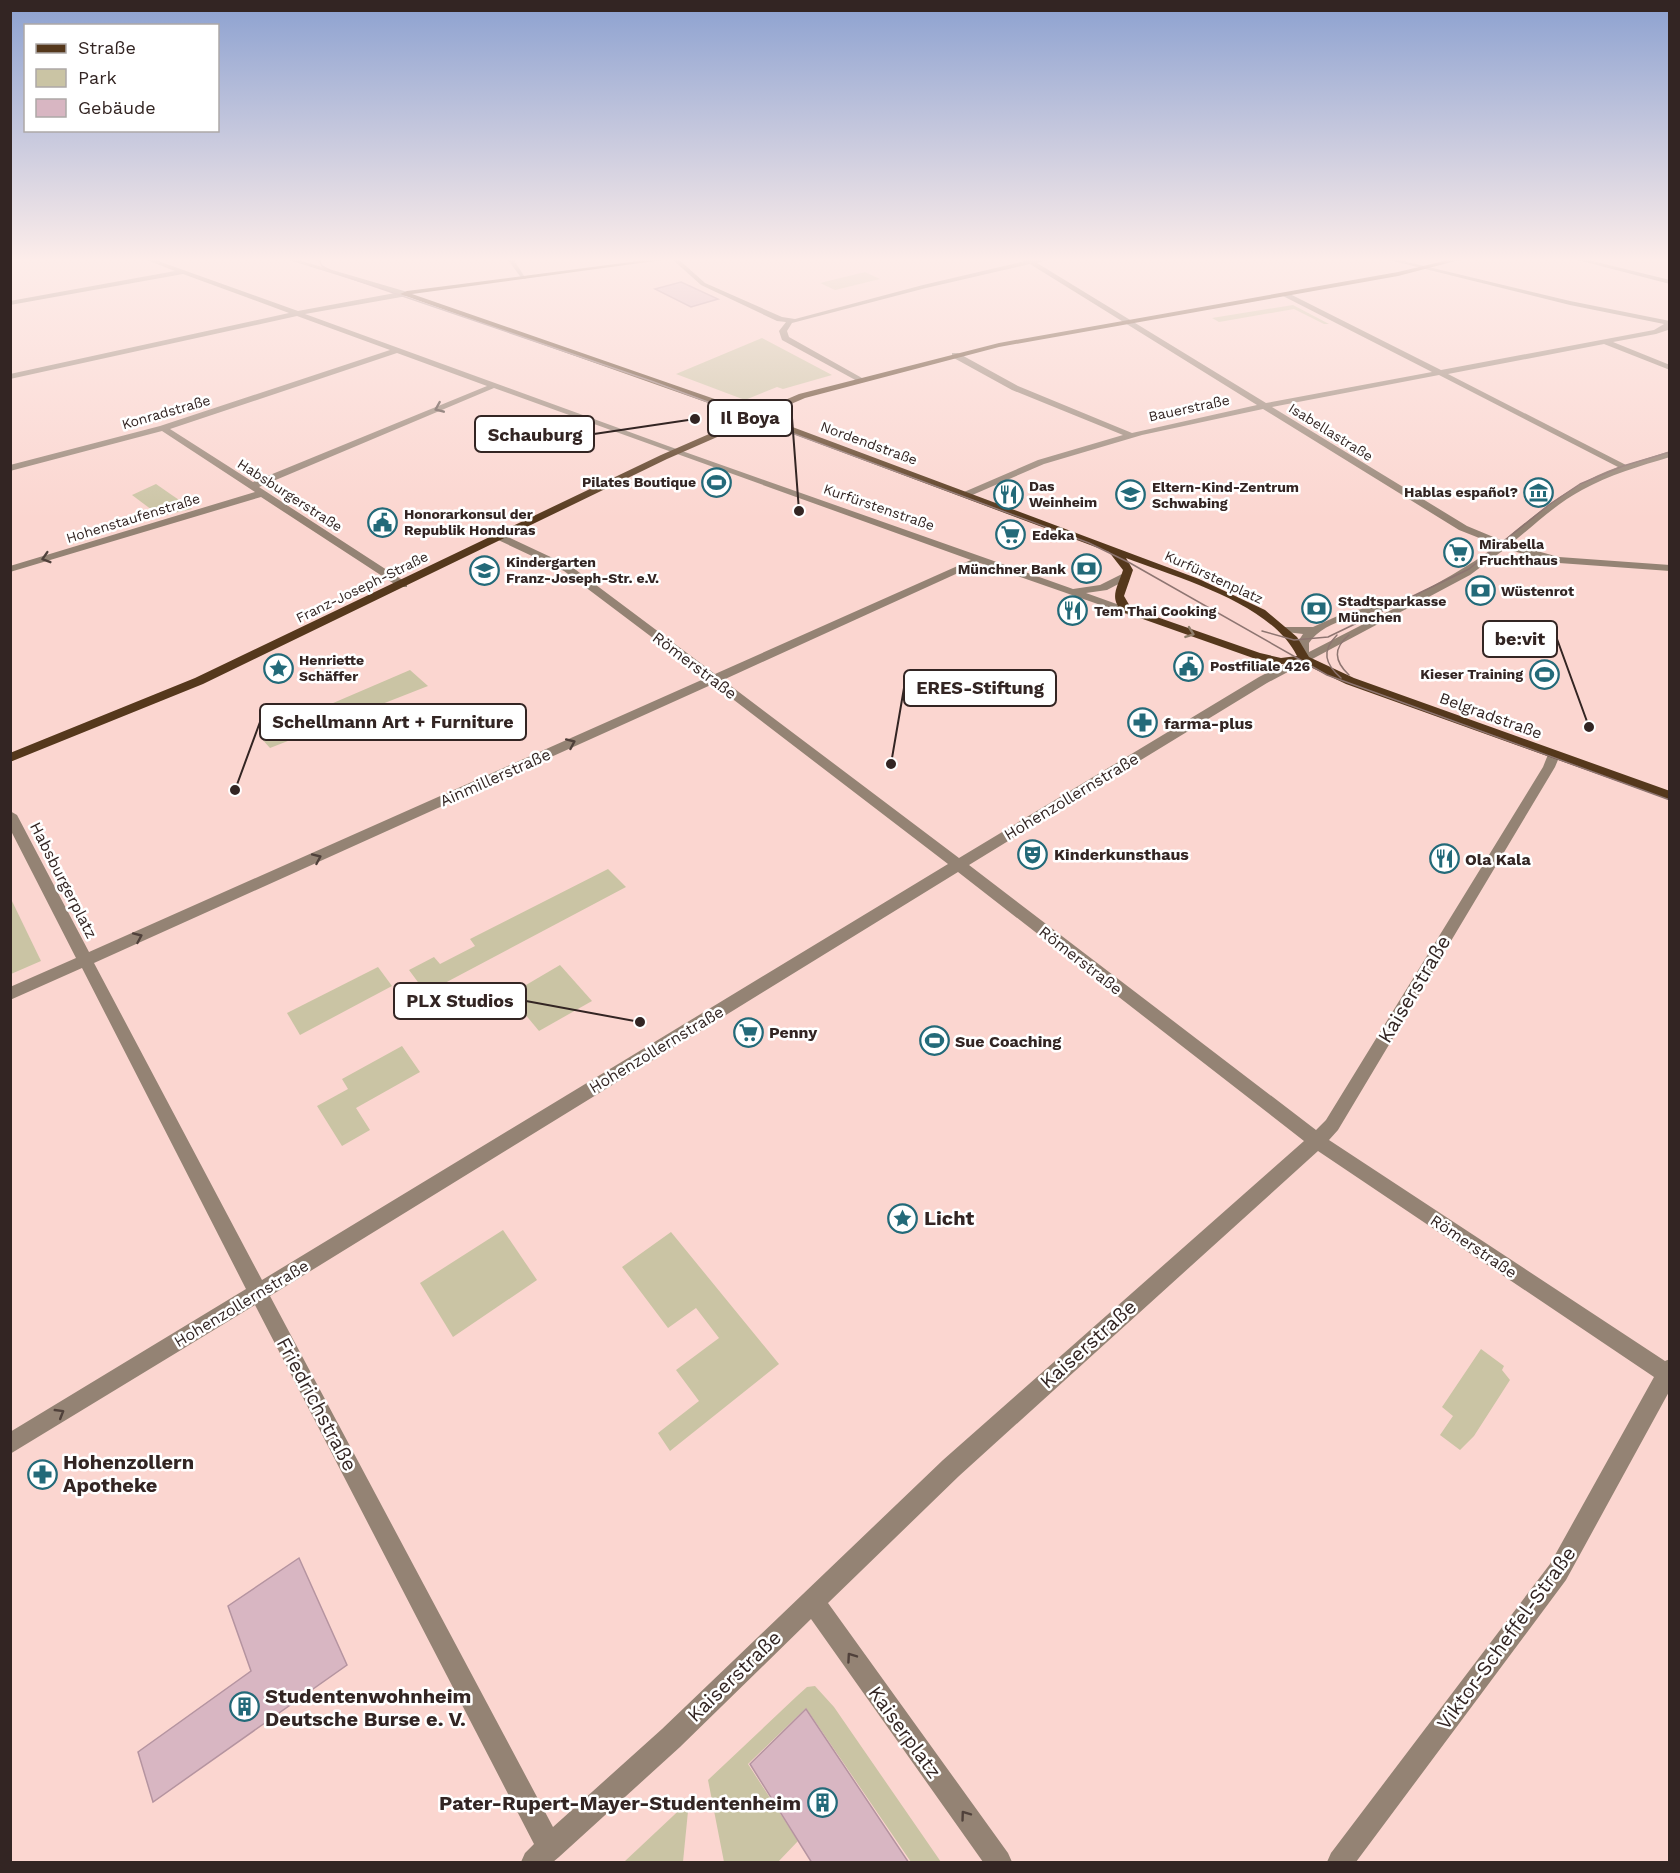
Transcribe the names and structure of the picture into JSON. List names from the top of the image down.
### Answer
{
  "streets": {
    "main road": [
      "Nordendstraße",
      "Kurfürstenplatz",
      "Franz-Joseph-Straße",
      "Belgradstraße"
    ],
    "street": [
      "Bauerstraße",
      "Konradstraße",
      "Isabellastraße",
      "Habsburgerstraße",
      "Kurfürstenstraße",
      "Hohenstaufenstraße",
      "Römerstraße",
      "Ainmillerstraße",
      "Hohenzollernstraße",
      "Habsburgerplatz",
      "Kaiserstraße",
      "Friedrichstraße",
      "Viktor-Scheffel-Straße",
      "Kaiserplatz"
    ]
  },
  "crossings": [
    ["Bauerstraße", "Isabellastraße"],
    ["Bauerstraße", "Nordendstraße"],
    ["Konradstraße", "Habsburgerstraße"],
    ["Konradstraße", "Kurfürstenstraße"],
    ["Isabellastraße", "Hohenzollernstraße"],
    ["Nordendstraße", "Kurfürstenplatz"],
    ["Nordendstraße", "Franz-Joseph-Straße"],
    ["Habsburgerstraße", "Hohenstaufenstraße"],
    ["Habsburgerstraße", "Franz-Joseph-Straße"],
    ["Kurfürstenstraße", "Franz-Joseph-Straße"],
    ["Kurfürstenstraße", "Ainmillerstraße"],
    ["Kurfürstenplatz", "Belgradstraße"],
    ["Kurfürstenplatz", "Hohenzollernstraße"],
    ["Franz-Joseph-Straße", "Römerstraße"],
    ["Römerstraße", "Ainmillerstraße"],
    ["Römerstraße", "Hohenzollernstraße"],
    ["Römerstraße", "Kaiserstraße"],
    ["Römerstraße", "Viktor-Scheffel-Straße"],
    ["Belgradstraße", "Hohenzollernstraße"],
    ["Belgradstraße", "Kaiserstraße"],
    ["Ainmillerstraße", "Habsburgerplatz"],
    ["Ainmillerstraße", "Friedrichstraße"],
    ["Hohenzollernstraße", "Friedrichstraße"],
    ["Habsburgerplatz", "Friedrichstraße"],
    ["Kaiserstraße", "Friedrichstraße"],
    ["Kaiserstraße", "Kaiserplatz"]
  ],
  "one_way": ["Hohenstaufenstraße", "Ainmillerstraße", "Kaiserplatz"],
  "places": {
    "other": [
      "Schauburg",
      "Il Boya",
      "be:vit",
      "ERES-Stiftung",
      "Schellmann Art + Furniture",
      "PLX Studios"
    ],
    "sports": ["Pilates Boutique", "Kieser Training", "Sue Coaching"],
    "museum": ["Hablas español?"],
    "restaurant": ["Das Weinheim", "Tem Thai Cooking", "Ola Kala"],
    "school or university": ["Eltern-Kind-Zentrum Schwabing", "Kindergarten Franz-Joseph-Str. e.V."],
    "public building": ["Honorarkonsul der Republik Honduras", "Postfiliale 426"],
    "supermarket": ["Edeka", "Mirabella Fruchthaus", "Penny"],
    "bank": ["Münchner Bank", "Wüstenrot", "Stadtsparkasse München"],
    "place": ["Henriette Schäffer", "Licht"],
    "pharmacy": ["farma-plus", "Hohenzollern Apotheke"],
    "theatre": ["Kinderkunsthaus"],
    "building": ["Studentenwohnheim Deutsche Burse e. V.", "Pater-Rupert-Mayer-Studentenheim"]
  },
  "legend": ["Straße", "Park", "Gebäude"]
}
